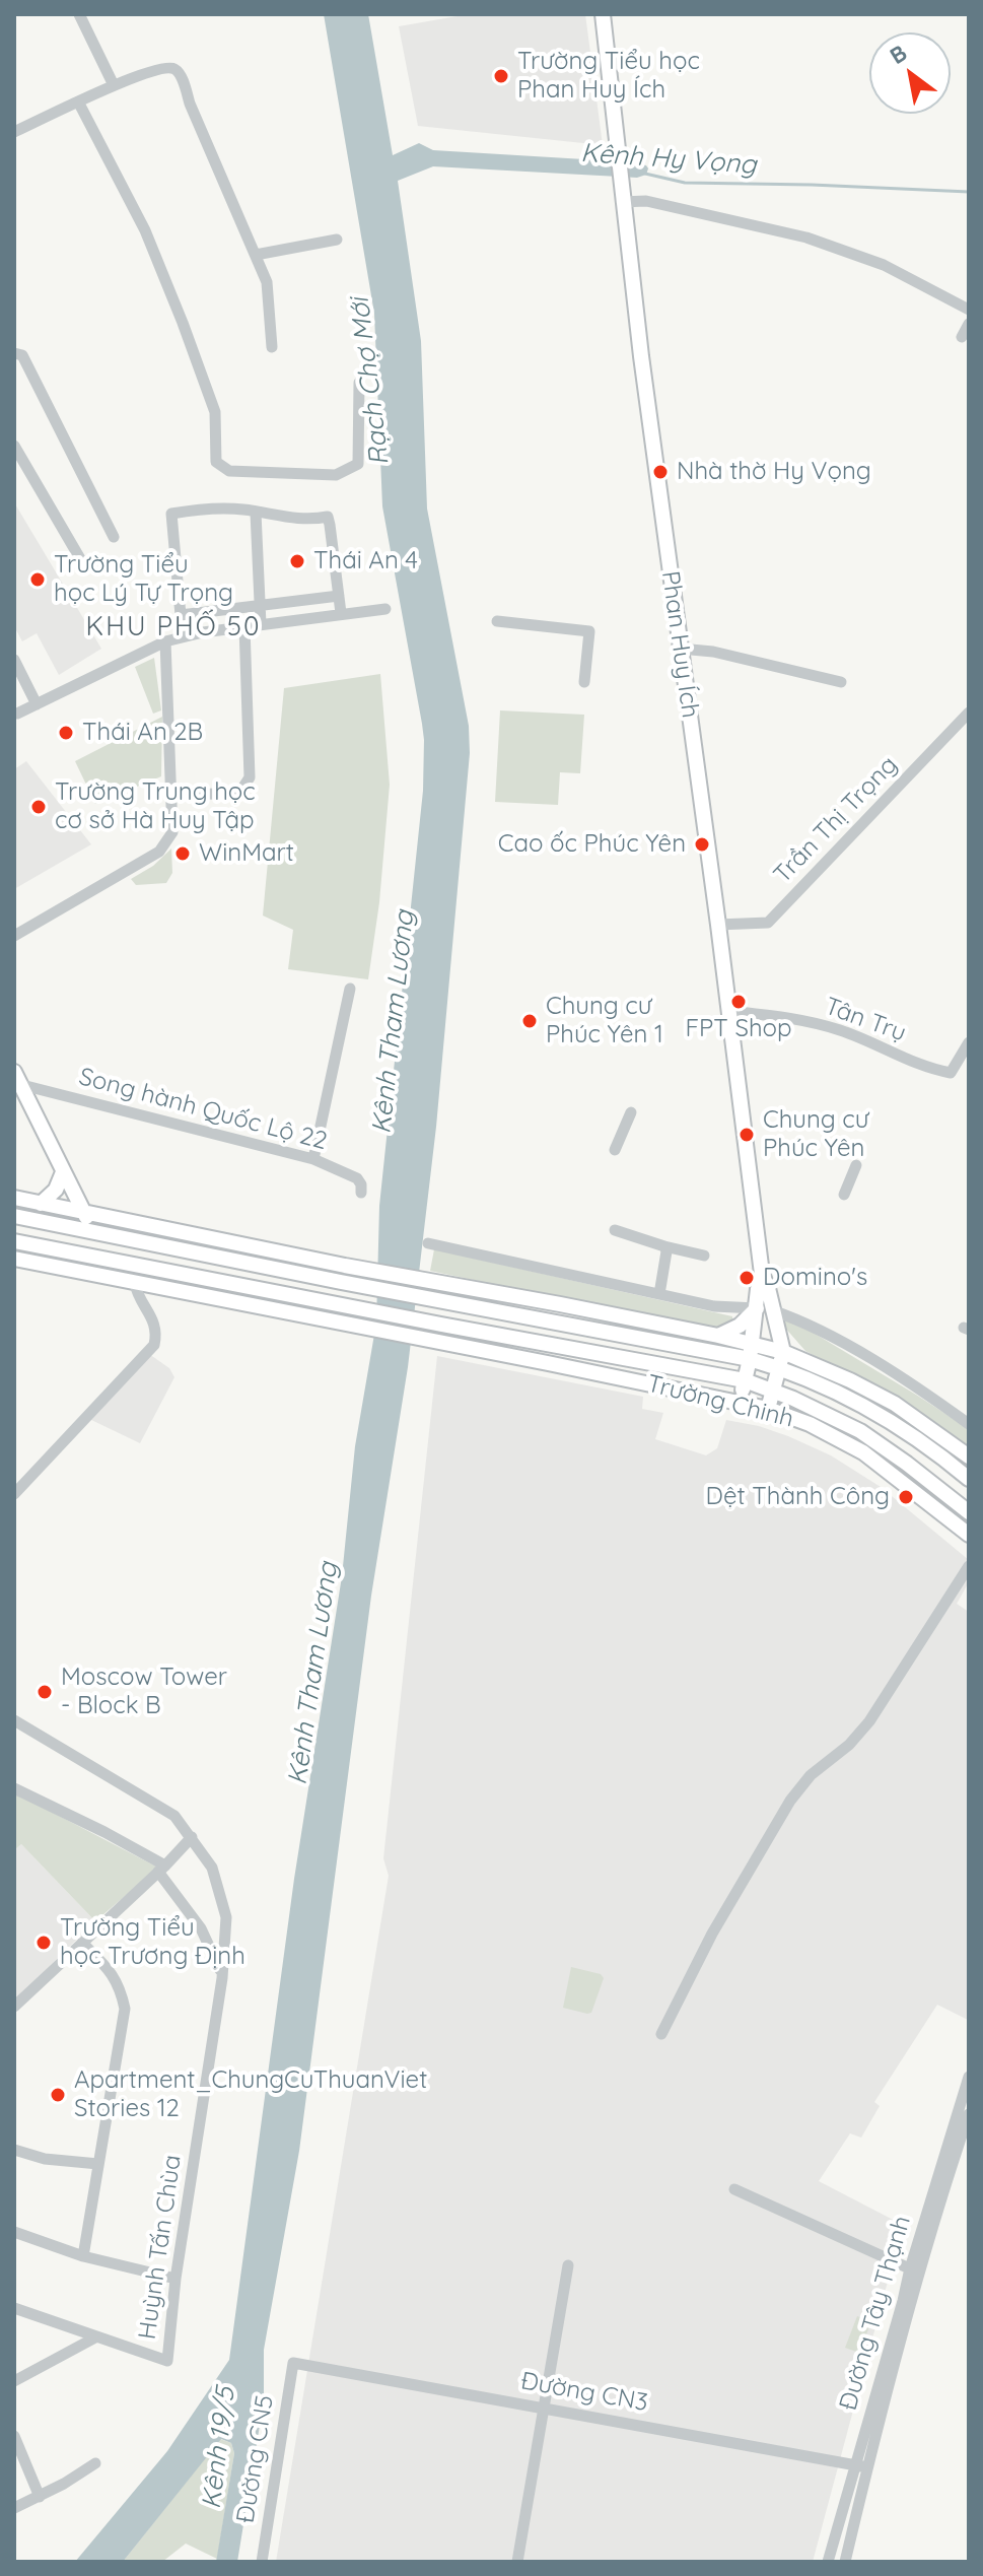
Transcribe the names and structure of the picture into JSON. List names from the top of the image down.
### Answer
{
  "streets": {
    "main road": ["Phan Huy Ích", "Trường Chinh"],
    "street": [
      "Trần Thị Trọng",
      "Tân Trụ",
      "Song hành Quốc Lộ 22",
      "Huỳnh Tấn Chùa",
      "Đường Tây Thạnh",
      "Đường CN3",
      "Đường CN5"
    ]
  },
  "crossings": [
    ["Phan Huy Ích", "Trần Thị Trọng"],
    ["Phan Huy Ích", "Tân Trụ"],
    ["Đường Tây Thạnh", "Đường CN3"],
    ["Đường CN3", "Đường CN5"]
  ],
  "districts": ["KHU PHỐ 50"],
  "water": [
    "Kênh Hy Vọng",
    "Rạch Chợ Mới",
    "Kênh Tham Lương",
    "Kênh 19/5"
  ],
  "places": [
    "Trường Tiểu học Phan Huy Ích",
    "Nhà thờ Hy Vọng",
    "Thái An 4",
    "Trường Tiểu học Lý Tự Trọng",
    "Thái An 2B",
    "Trường Trung học cơ sở Hà Huy Tập",
    "Cao ốc Phúc Yên",
    "WinMart",
    "FPT Shop",
    "Chung cư Phúc Yên 1",
    "Chung cư Phúc Yên",
    "Domino's",
    "Dệt Thành Công",
    "Moscow Tower - Block B",
    "Trường Tiểu học Trương Định",
    "Apartment_ChungCuThuanViet Stories 12"
  ],
  "north": "top left"
}
